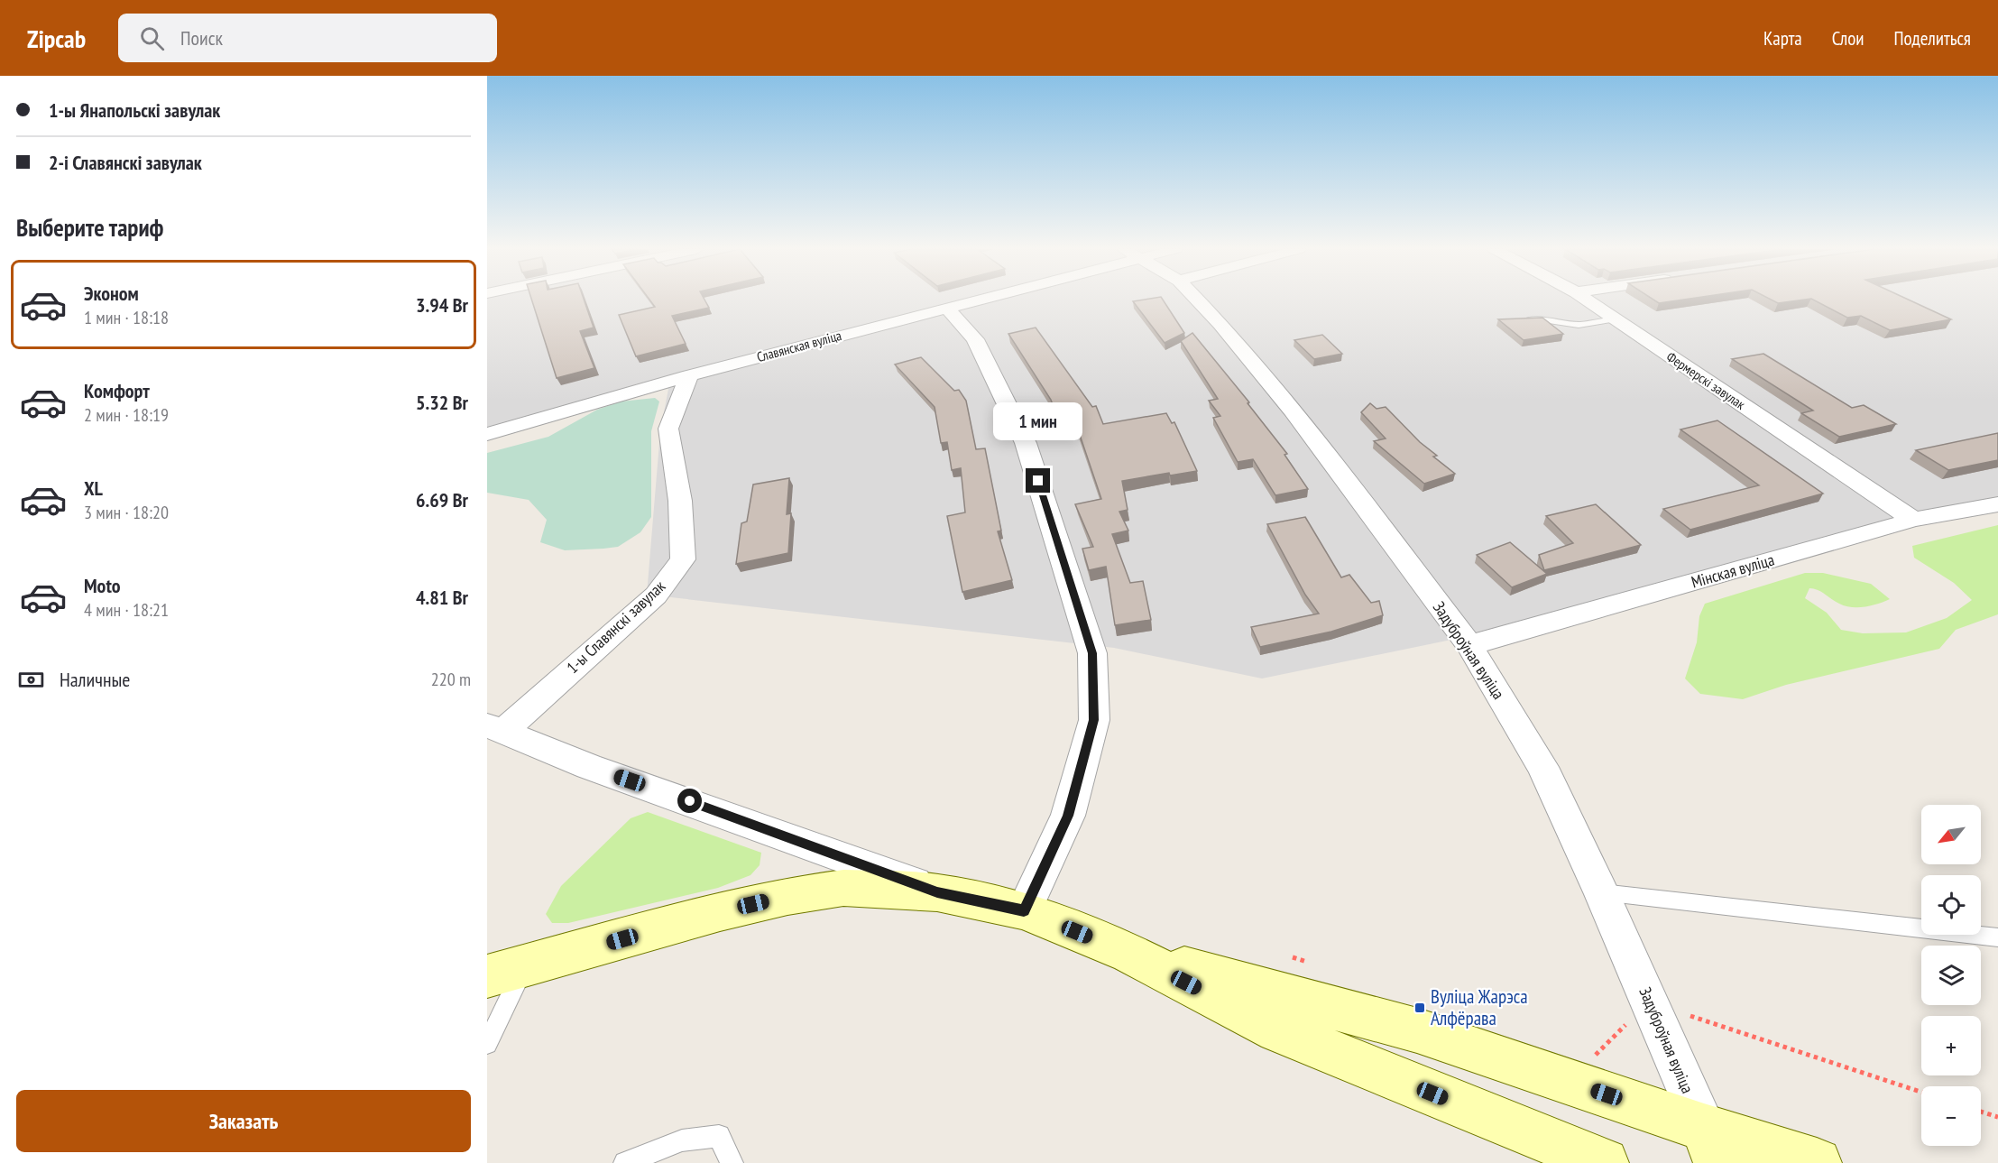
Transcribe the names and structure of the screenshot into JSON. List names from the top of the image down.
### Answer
{
  "streets": {
    "street": [
      "Славянская вуліца",
      "Фермерскі завулак",
      "Мінская вуліца",
      "1-ы Славянскі завулак",
      "Задуброўная вуліца"
    ]
  },
  "crossings": [
    ["Славянская вуліца", "1-ы Славянскі завулак"],
    ["Фермерскі завулак", "Мінская вуліца"],
    ["Мінская вуліца", "Задуброўная вуліца"]
  ],
  "places": {
    "transit": ["Вуліца Жарэса Алфёрава"]
  },
  "north": "bottom left",
  "page": {
    "header": "Zipcab",
    "search": "Поиск",
    "nav": ["Карта", "Слои", "Поделиться"],
    "banner": ["1-ы Янапольскі завулак", "2-і Славянскі завулак"],
    "heading": "Выберите тариф",
    "list": [
      {
        "name": "Эконом",
        "note": "1 мин · 18:18",
        "value": "3.94 Br"
      },
      {
        "name": "Комфорт",
        "note": "2 мин · 18:19",
        "value": "5.32 Br"
      },
      {
        "name": "XL",
        "note": "3 мин · 18:20",
        "value": "6.69 Br"
      },
      {
        "name": "Moto",
        "note": "4 мин · 18:21",
        "value": "4.81 Br"
      }
    ],
    "bubble": "1 мин",
    "pay": ["Наличные", "220 m"],
    "map_buttons": ["+", "−"],
    "buttons": "Заказать"
  }
}
